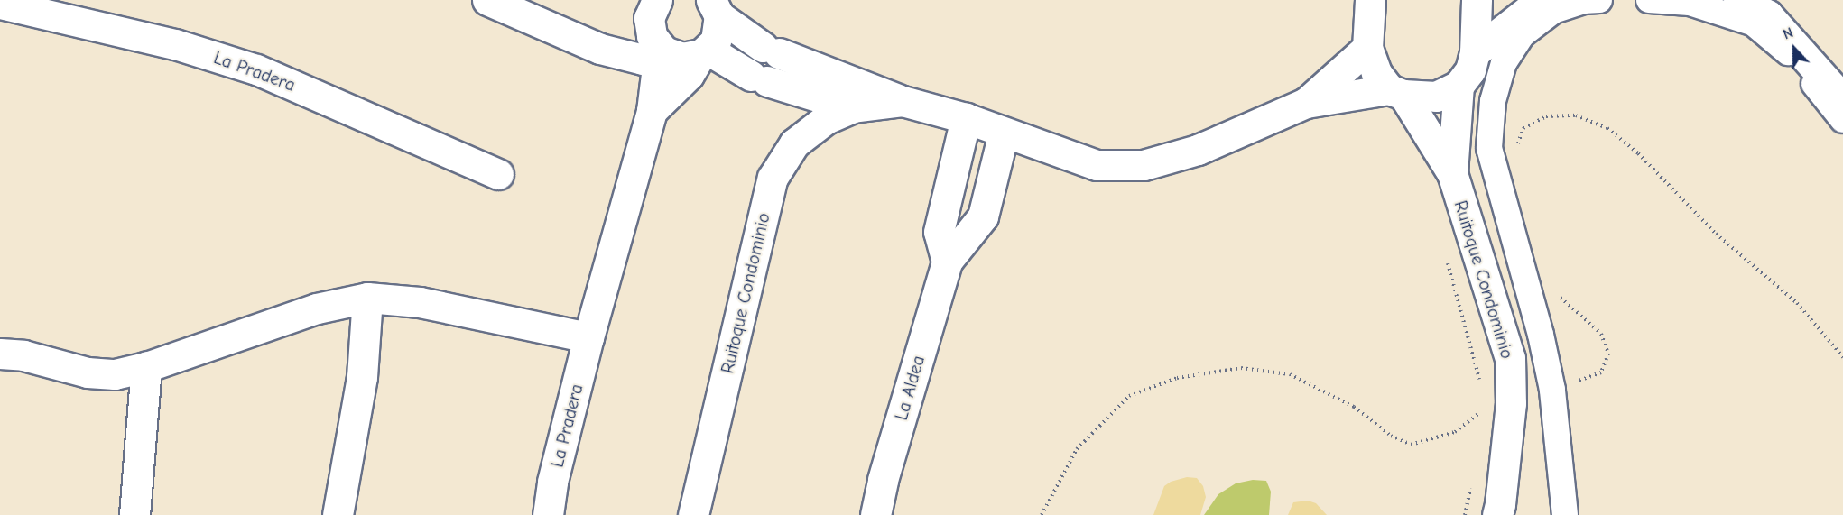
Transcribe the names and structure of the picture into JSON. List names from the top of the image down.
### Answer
{
  "streets": {
    "street": ["La Pradera", "Ruitoque Condominio", "La Aldea"]
  },
  "crossings": [
    ["Ruitoque Condominio", "La Aldea"]
  ],
  "north": "top"
}
